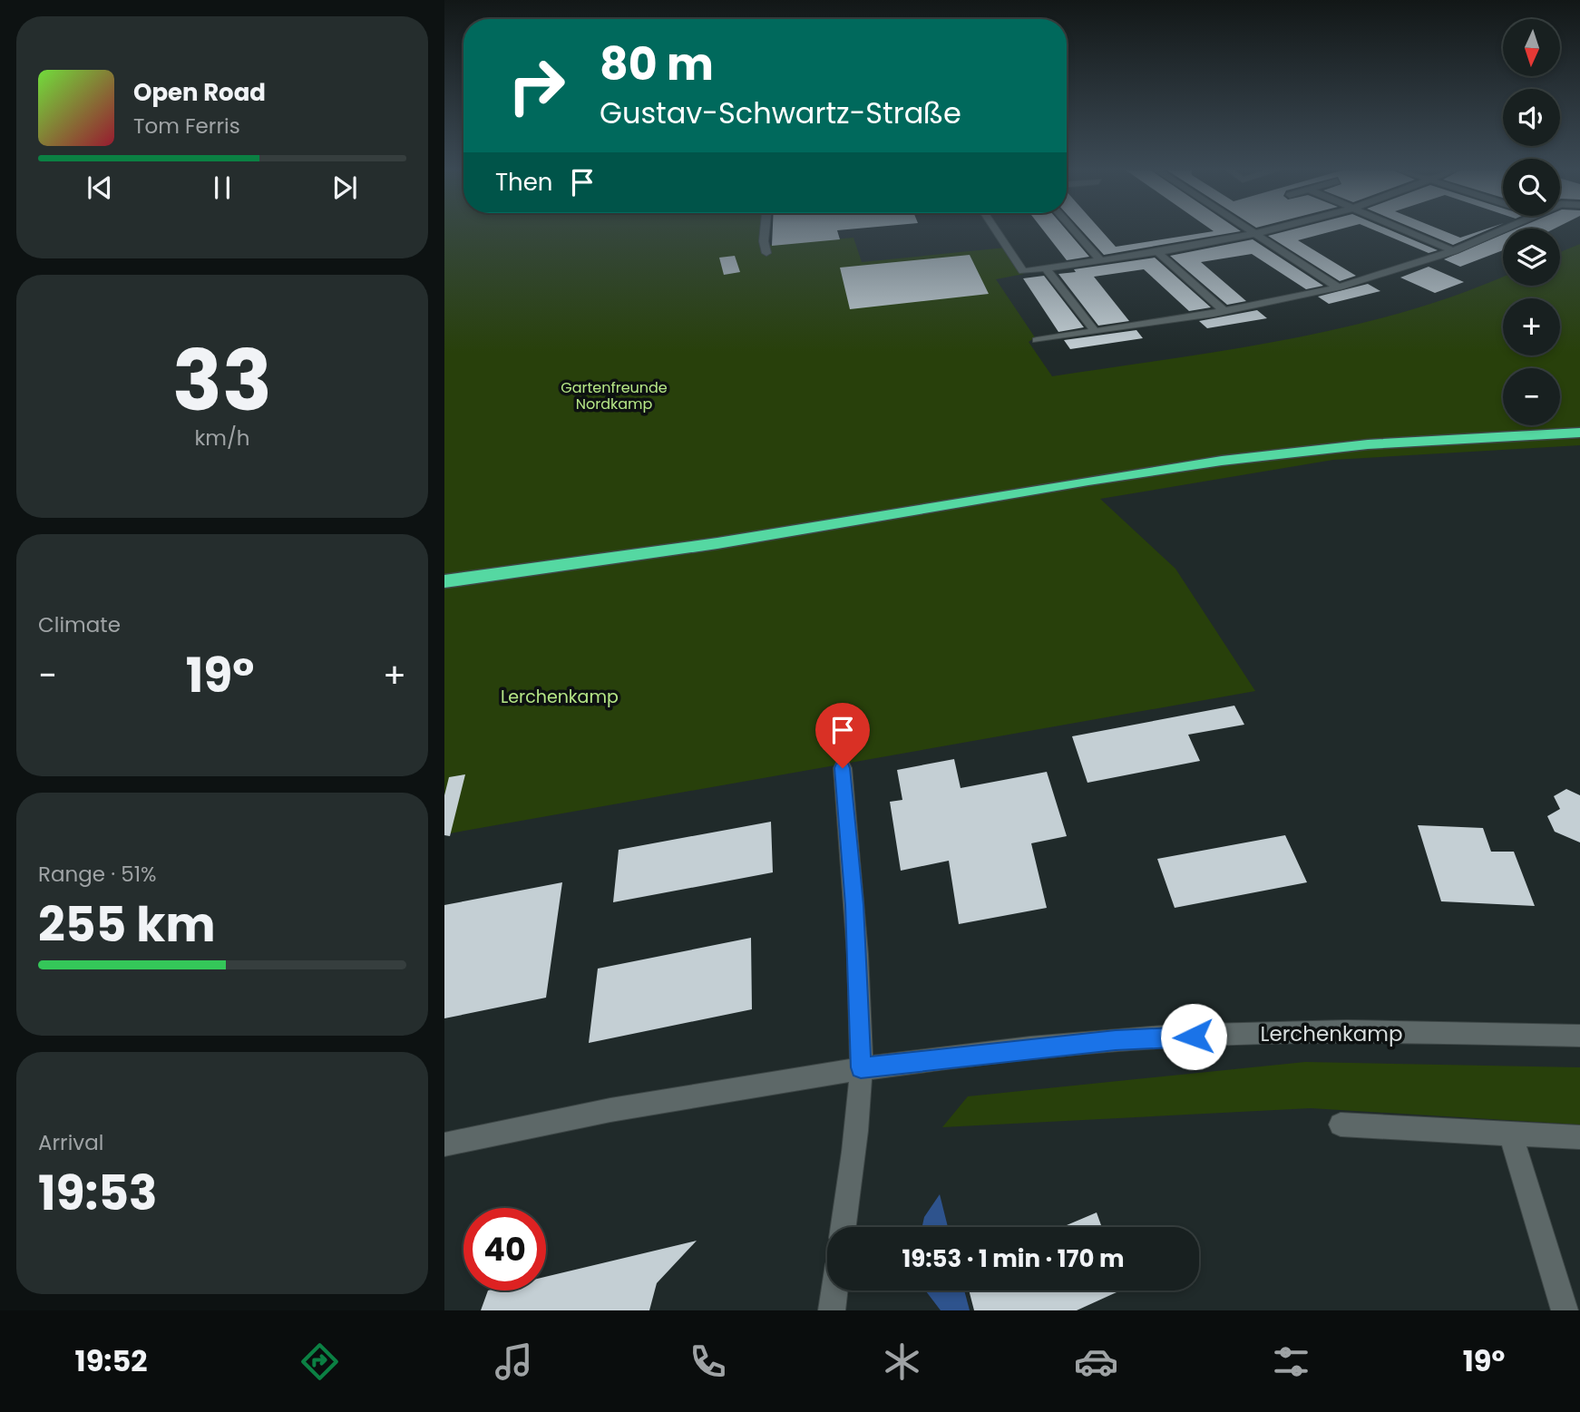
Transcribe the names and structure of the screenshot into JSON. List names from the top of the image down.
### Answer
{
  "streets": {
    "street": ["Lerchenkamp"]
  },
  "parks": ["Gartenfreunde Nordkamp", "Lerchenkamp"],
  "north": "bottom",
  "page": {
    "map_buttons": ["+", "−"],
    "turn": ["80 m", "Gustav-Schwartz-Straße"],
    "song": ["Open Road", "Tom Ferris"],
    "then": "Then",
    "tile": [
      ["33", "km/h"],
      "Climate",
      ["Range · 51%", "255 km"],
      ["Arrival", "19:53"]
    ],
    "heat": ["−", "19°", "+"],
    "limit": "40",
    "trip": "19:53 · 1 min · 170 m",
    "tabs": ["19:52", "19°"]
  }
}
